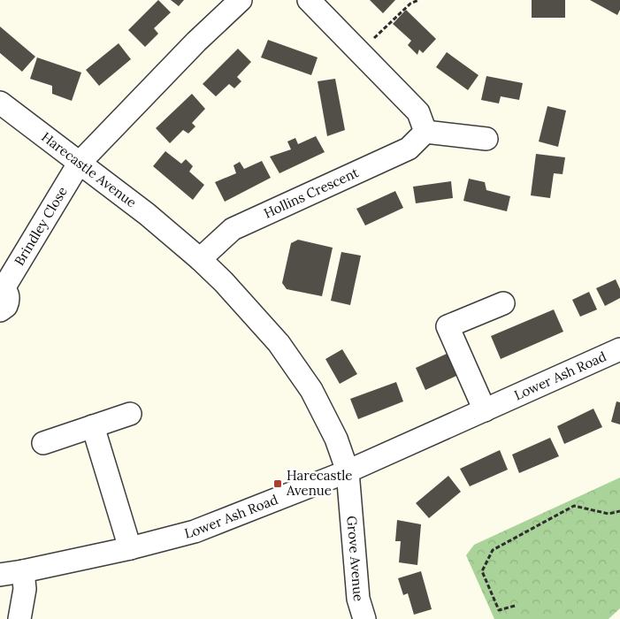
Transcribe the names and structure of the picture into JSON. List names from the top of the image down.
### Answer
{
  "streets": {
    "street": [
      "Harecastle Avenue",
      "Hollins Crescent",
      "Brindley Close",
      "Lower Ash Road",
      "Grove Avenue"
    ]
  },
  "crossings": [
    ["Harecastle Avenue", "Hollins Crescent"],
    ["Harecastle Avenue", "Brindley Close"],
    ["Harecastle Avenue", "Lower Ash Road"],
    ["Harecastle Avenue", "Grove Avenue"],
    ["Lower Ash Road", "Grove Avenue"]
  ],
  "places": {
    "transit": ["Harecastle Avenue"]
  }
}
